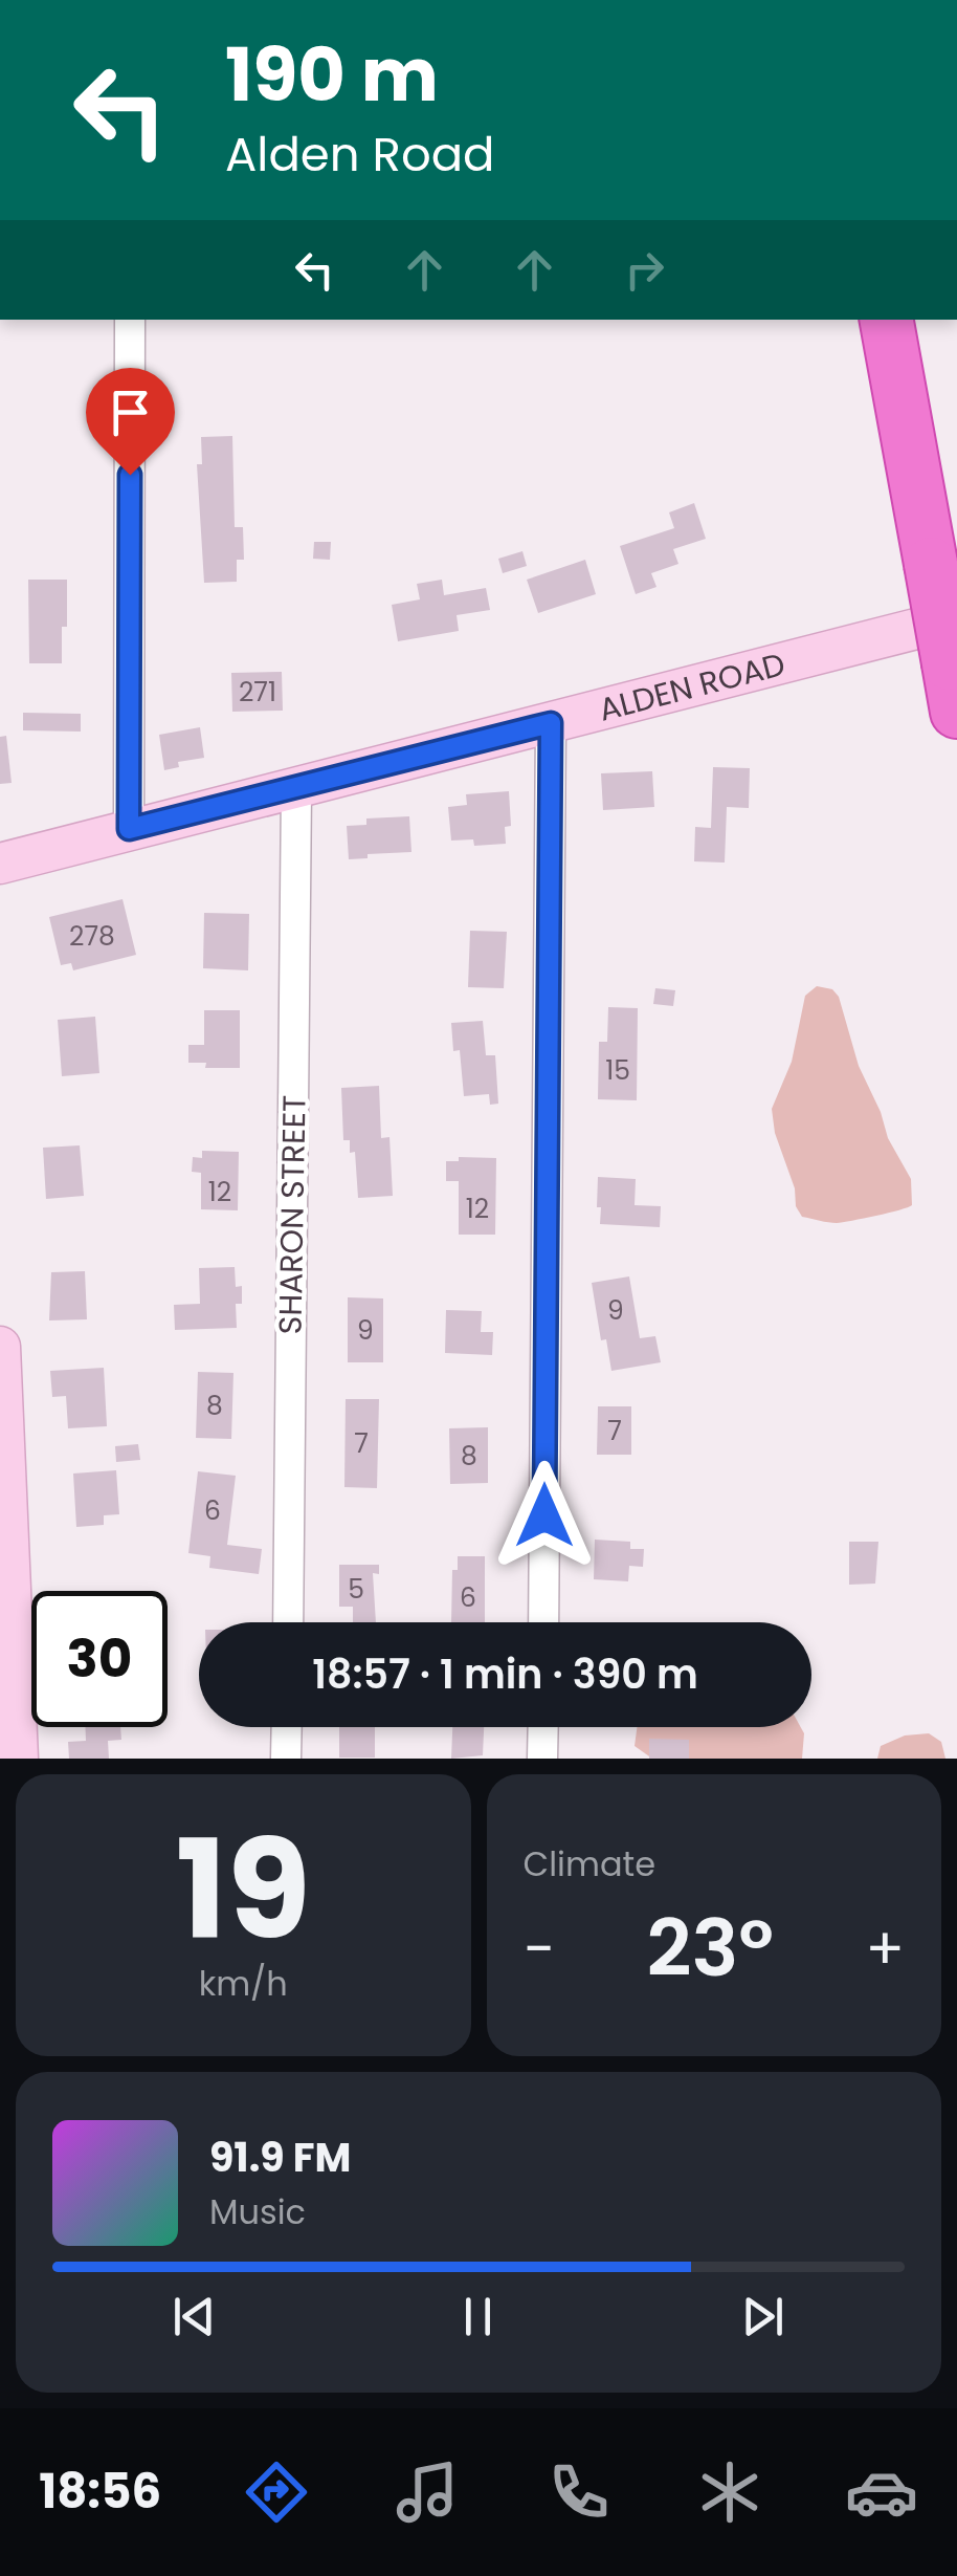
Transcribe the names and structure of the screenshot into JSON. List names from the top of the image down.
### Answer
{
  "streets": {
    "main road": ["ALDEN ROAD"],
    "street": ["SHARON STREET"]
  },
  "crossings": [
    ["ALDEN ROAD", "SHARON STREET"]
  ],
  "house_numbers": [
    "271",
    "278",
    "15",
    "12",
    "12",
    "9",
    "9",
    "8",
    "7",
    "7",
    "8",
    "6",
    "5",
    "6"
  ],
  "page": {
    "turn": ["190 m", "Alden Road"],
    "limit": "30",
    "trip": "18:57 · 1 min · 390 m",
    "tile": [
      ["19", "km/h"],
      "Climate"
    ],
    "heat": ["−", "23°", "+"],
    "song": ["91.9 FM", "Music"],
    "tabs": "18:56"
  }
}
